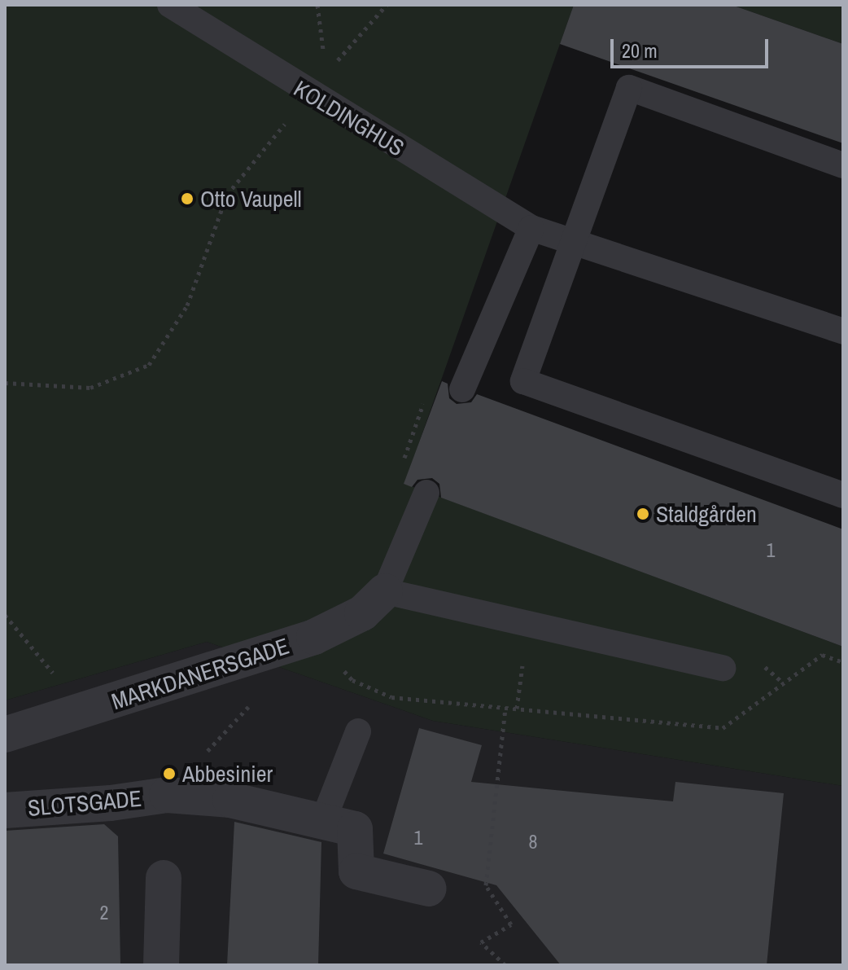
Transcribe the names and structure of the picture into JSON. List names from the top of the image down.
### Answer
{
  "streets": {
    "street": ["MARKDANERSGADE", "SLOTSGADE"],
    "lane": ["KOLDINGHUS"]
  },
  "places": ["Otto Vaupell", "Staldgården", "Abbesinier"],
  "house_numbers": [
    "1",
    "1",
    "8",
    "2"
  ],
  "scale_bar": "20 m"
}
